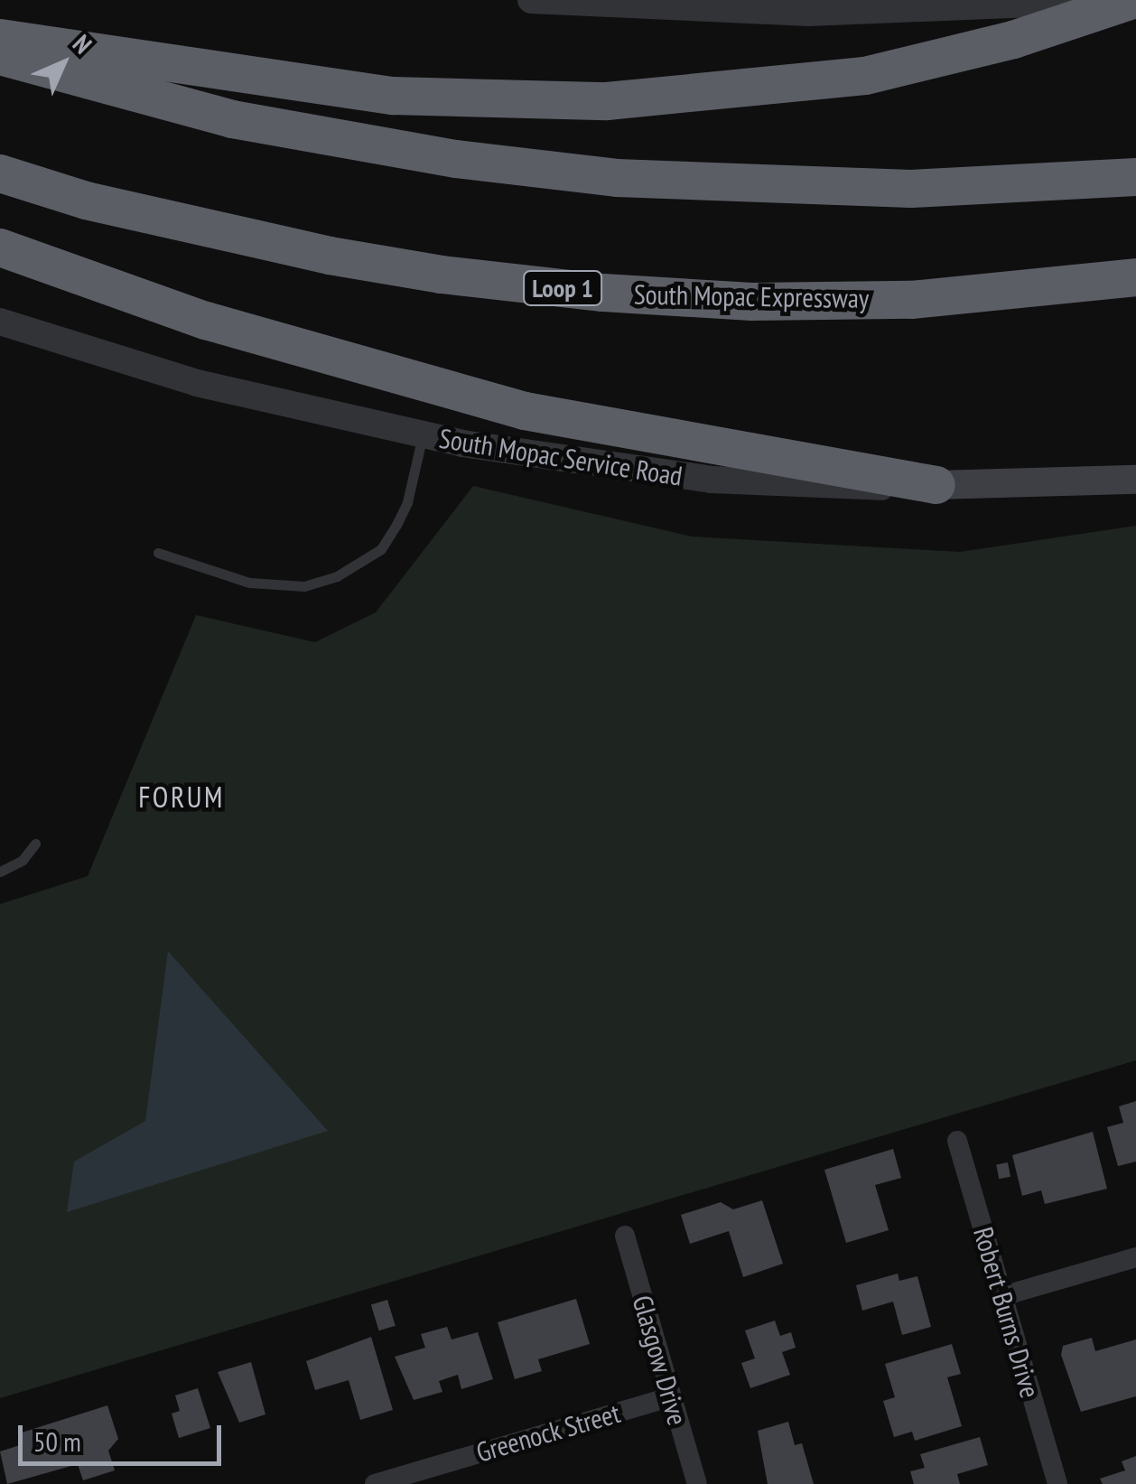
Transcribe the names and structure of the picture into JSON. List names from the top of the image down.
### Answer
{
  "streets": {
    "highway": ["Loop 1", "South Mopac Expressway"],
    "main road": ["South Mopac Service Road"],
    "street": ["Robert Burns Drive", "Glasgow Drive", "Greenock Street"]
  },
  "crossings": [
    ["Glasgow Drive", "Greenock Street"]
  ],
  "districts": ["FORUM"],
  "scale_bar": "50 m",
  "north": "top right"
}
